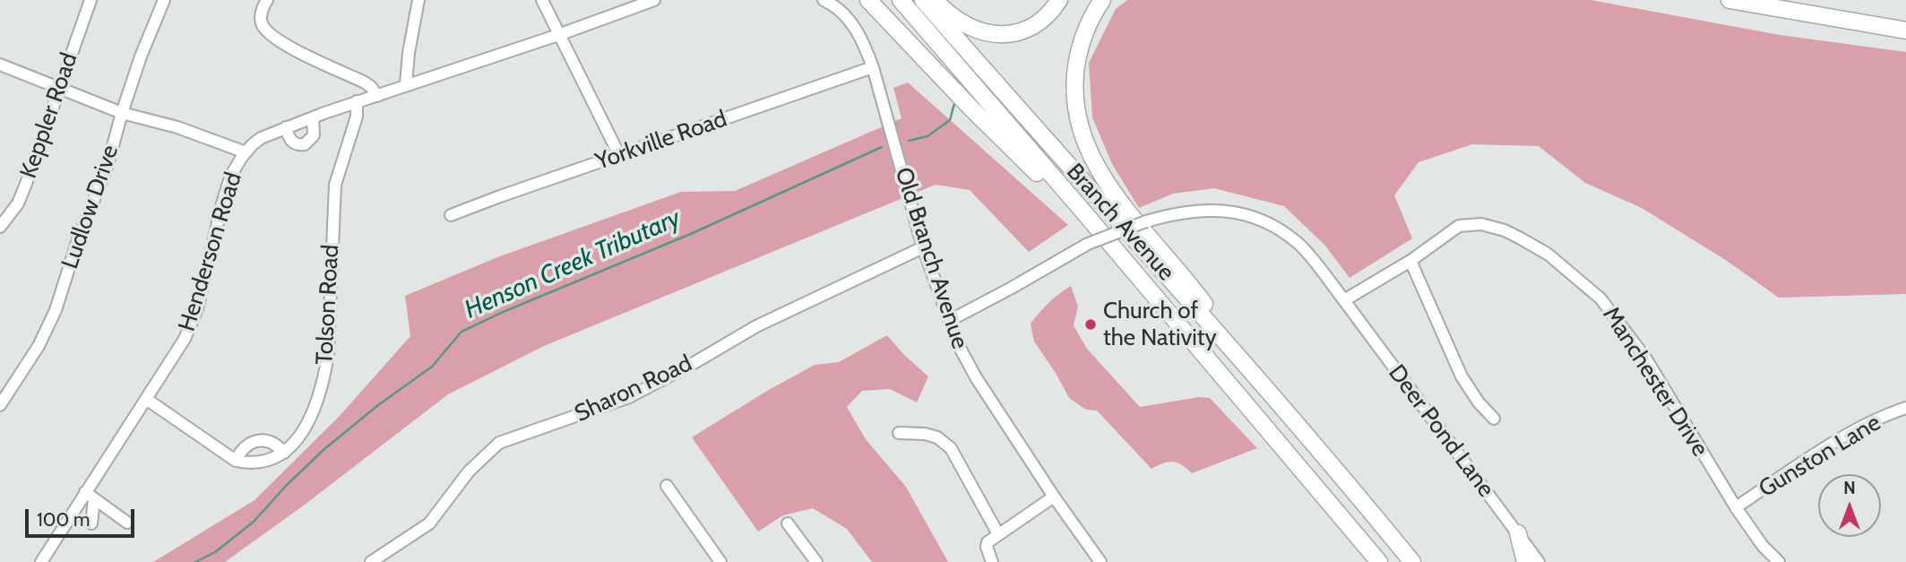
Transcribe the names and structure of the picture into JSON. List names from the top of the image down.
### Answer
{
  "streets": {
    "highway": ["Branch Avenue"],
    "street": [
      "Keppler Road",
      "Yorkville Road",
      "Ludlow Drive",
      "Henderson Road",
      "Old Branch Avenue",
      "Tolson Road",
      "Manchester Drive",
      "Sharon Road",
      "Deer Pond Lane",
      "Gunston Lane"
    ]
  },
  "crossings": [
    ["Yorkville Road", "Old Branch Avenue"],
    ["Henderson Road", "Tolson Road"],
    ["Old Branch Avenue", "Sharon Road"],
    ["Manchester Drive", "Deer Pond Lane"],
    ["Manchester Drive", "Gunston Lane"]
  ],
  "water": ["Henson Creek Tributary"],
  "places": ["Church of the Nativity"],
  "scale_bar": "100 m",
  "north": "top"
}
